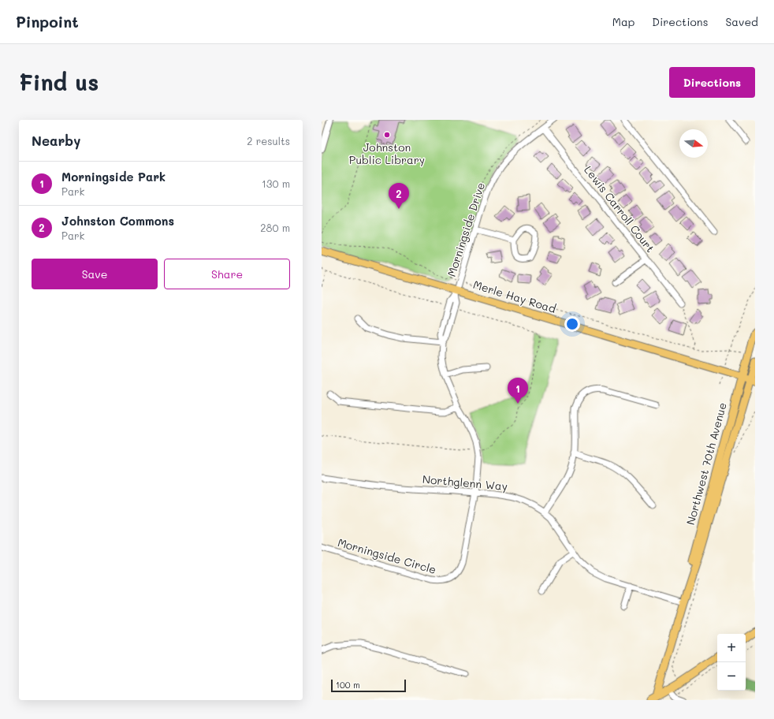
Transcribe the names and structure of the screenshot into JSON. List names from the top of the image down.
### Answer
{
  "streets": {
    "main road": ["Merle Hay Road", "Northwest 70th Avenue"],
    "street": [
      "Lewis Carroll Court",
      "Morningside Drive",
      "Northglenn Way",
      "Morningside Circle"
    ]
  },
  "crossings": [
    ["Lewis Carroll Court", "Morningside Drive"],
    ["Morningside Drive", "Merle Hay Road"],
    ["Morningside Drive", "Northglenn Way"],
    ["Morningside Drive", "Morningside Circle"],
    ["Merle Hay Road", "Northwest 70th Avenue"],
    ["Northwest 70th Avenue", "Northglenn Way"],
    ["Northglenn Way", "Morningside Circle"]
  ],
  "places": ["Johnston Public Library"],
  "scale_bar": "100 m",
  "north": "right",
  "page": {
    "header": "Pinpoint",
    "nav": ["Map", "Directions", "Saved"],
    "buttons": [
      "Directions",
      ["Save", "Share"]
    ],
    "title": "Find us",
    "heading": ["Nearby", "2 results"],
    "list": [
      {
        "mark": "1",
        "name": "Morningside Park",
        "note": "Park",
        "value": "130 m"
      },
      {
        "mark": "2",
        "name": "Johnston Commons",
        "note": "Park",
        "value": "280 m"
      }
    ],
    "pins": ["2", "1"],
    "map_buttons": ["+", "−"],
    "scale": "100 m"
  }
}
